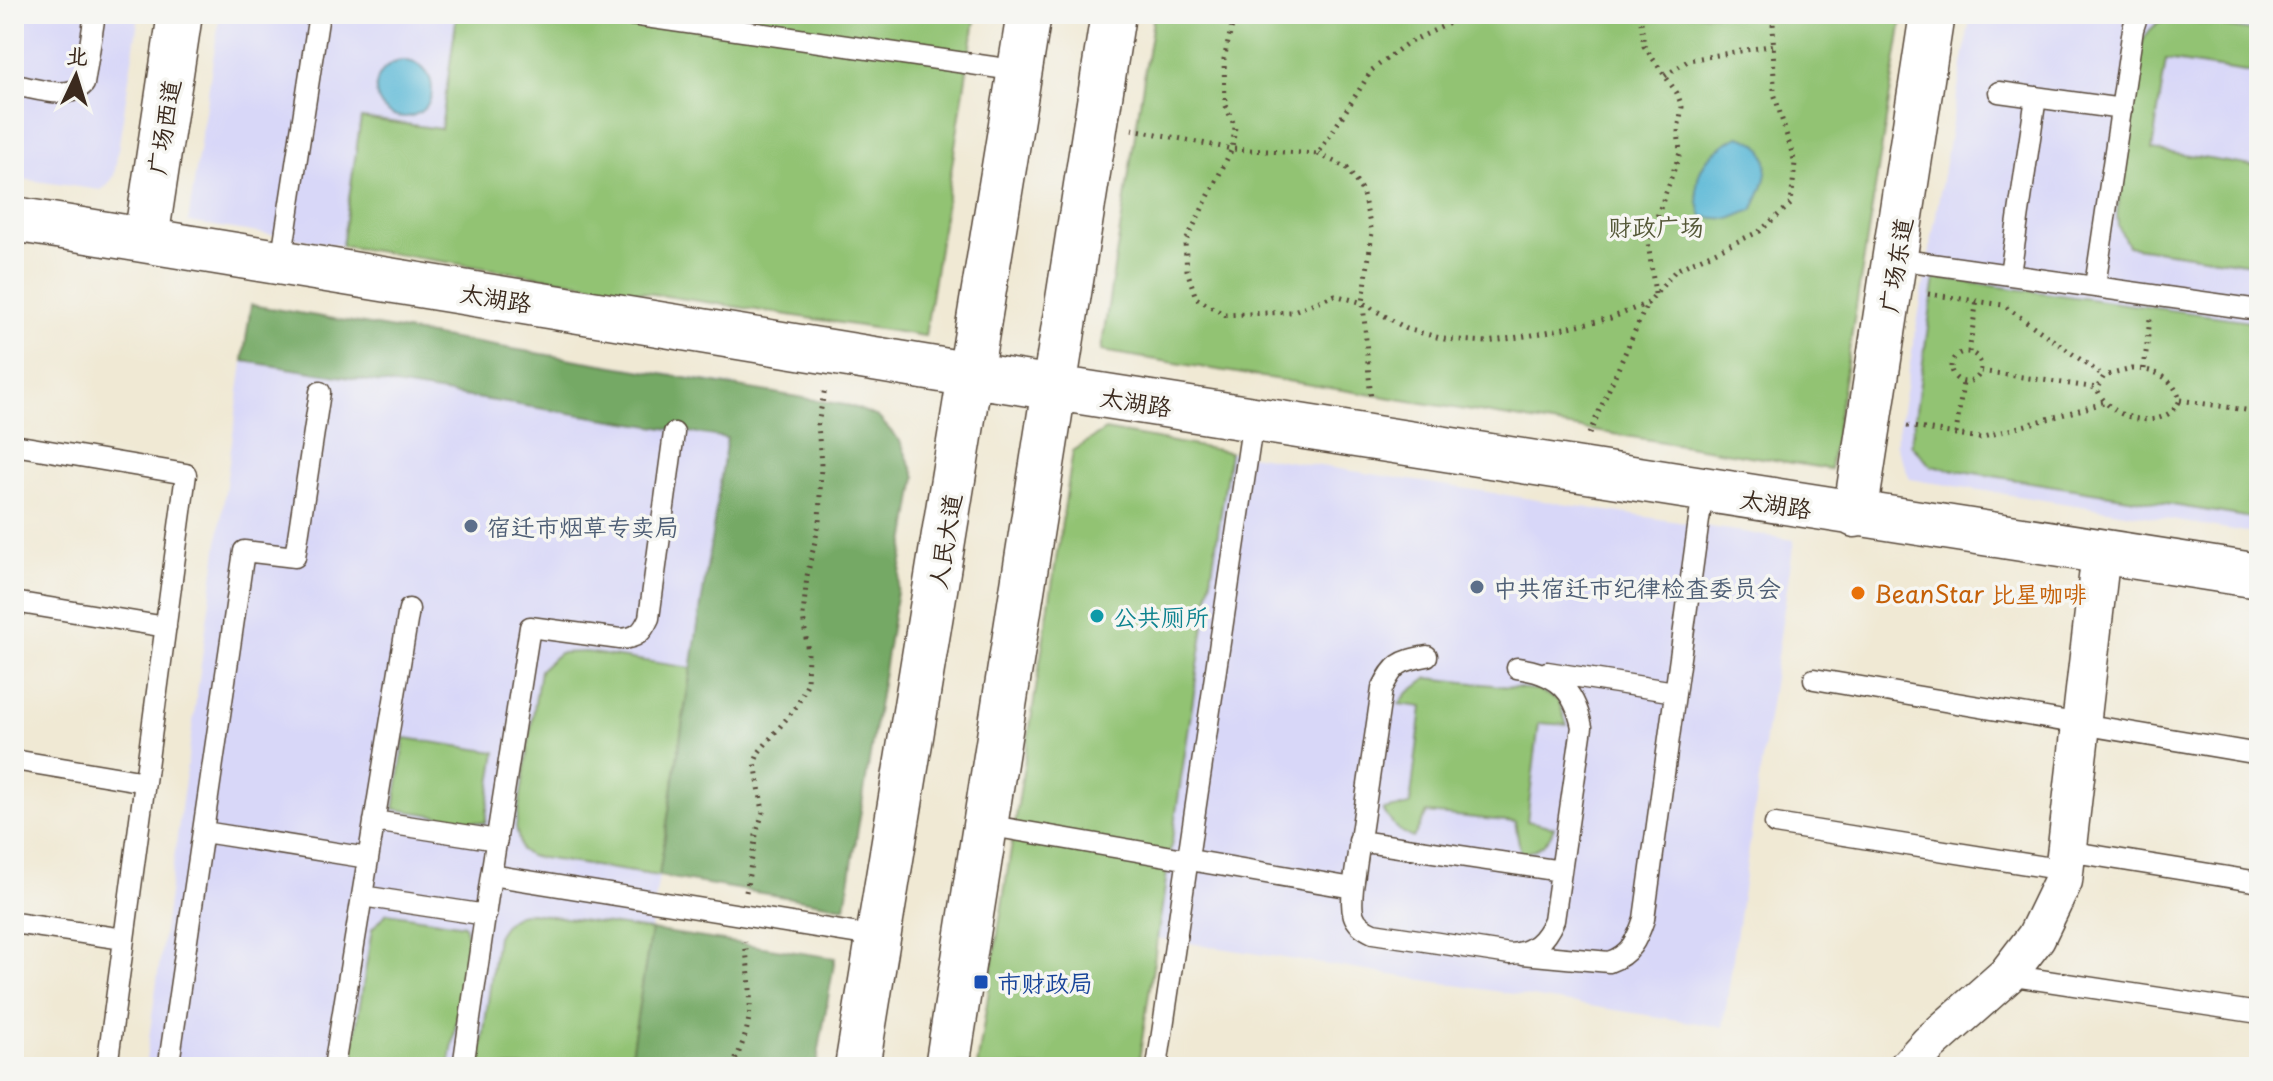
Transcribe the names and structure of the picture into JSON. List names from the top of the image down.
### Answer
{
  "streets": {
    "street": [
      "广场西道",
      "广场东道",
      "太湖路",
      "人民大道"
    ]
  },
  "crossings": [
    ["广场西道", "太湖路"],
    ["广场东道", "太湖路"],
    ["太湖路", "人民大道"]
  ],
  "parks": ["财政广场"],
  "places": {
    "other": [
      "宿迁市烟草专卖局",
      "中共宿迁市纪律检查委员会",
      "BeanStar 比星咖啡",
      "公共厕所"
    ],
    "transit": ["市财政局"]
  },
  "north": "top"
}
